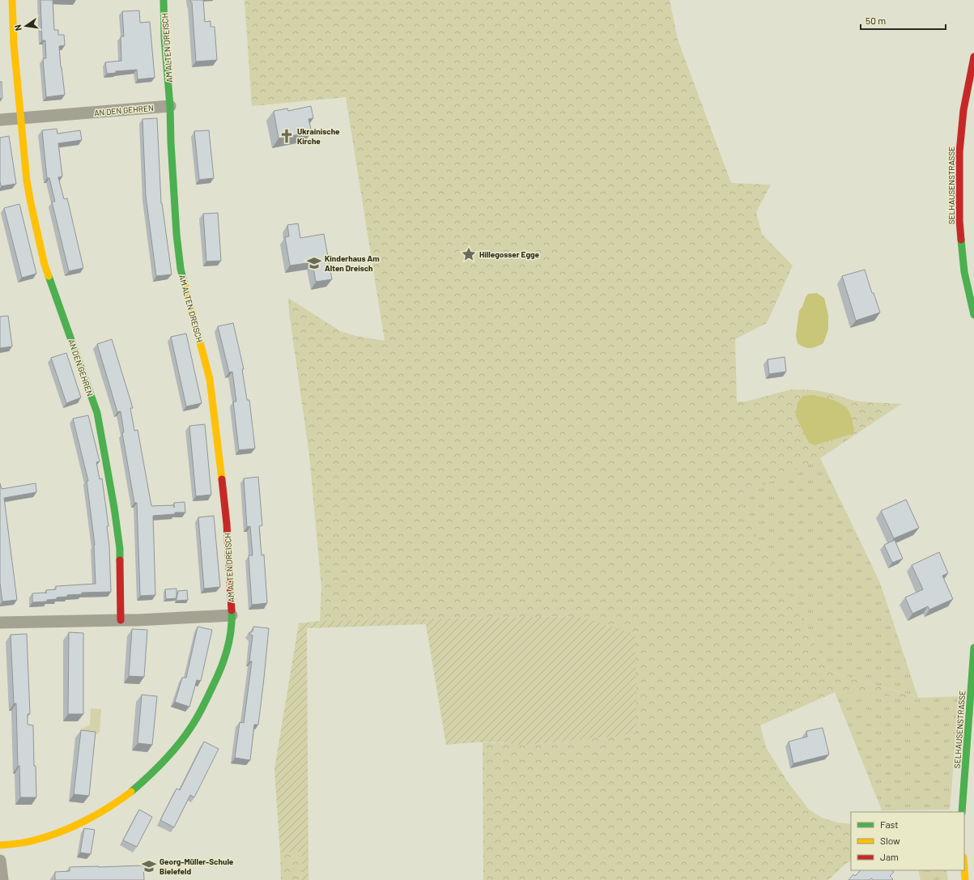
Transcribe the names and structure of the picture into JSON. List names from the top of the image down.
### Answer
{
  "streets": {
    "street": ["AM ALTEN DREISCH", "AN DEN GEHREN", "SELHAUSENSTRASSE"]
  },
  "crossings": [
    ["AM ALTEN DREISCH", "AN DEN GEHREN"]
  ],
  "places": {
    "church": ["Ukrainische Kirche"],
    "place": ["Hillegosser Egge"],
    "school or university": ["Kinderhaus Am Alten Dreisch", "Georg-Müller-Schule Bielefeld"]
  },
  "legend": ["Fast", "Slow", "Jam"],
  "scale_bar": "50 m",
  "north": "left"
}
